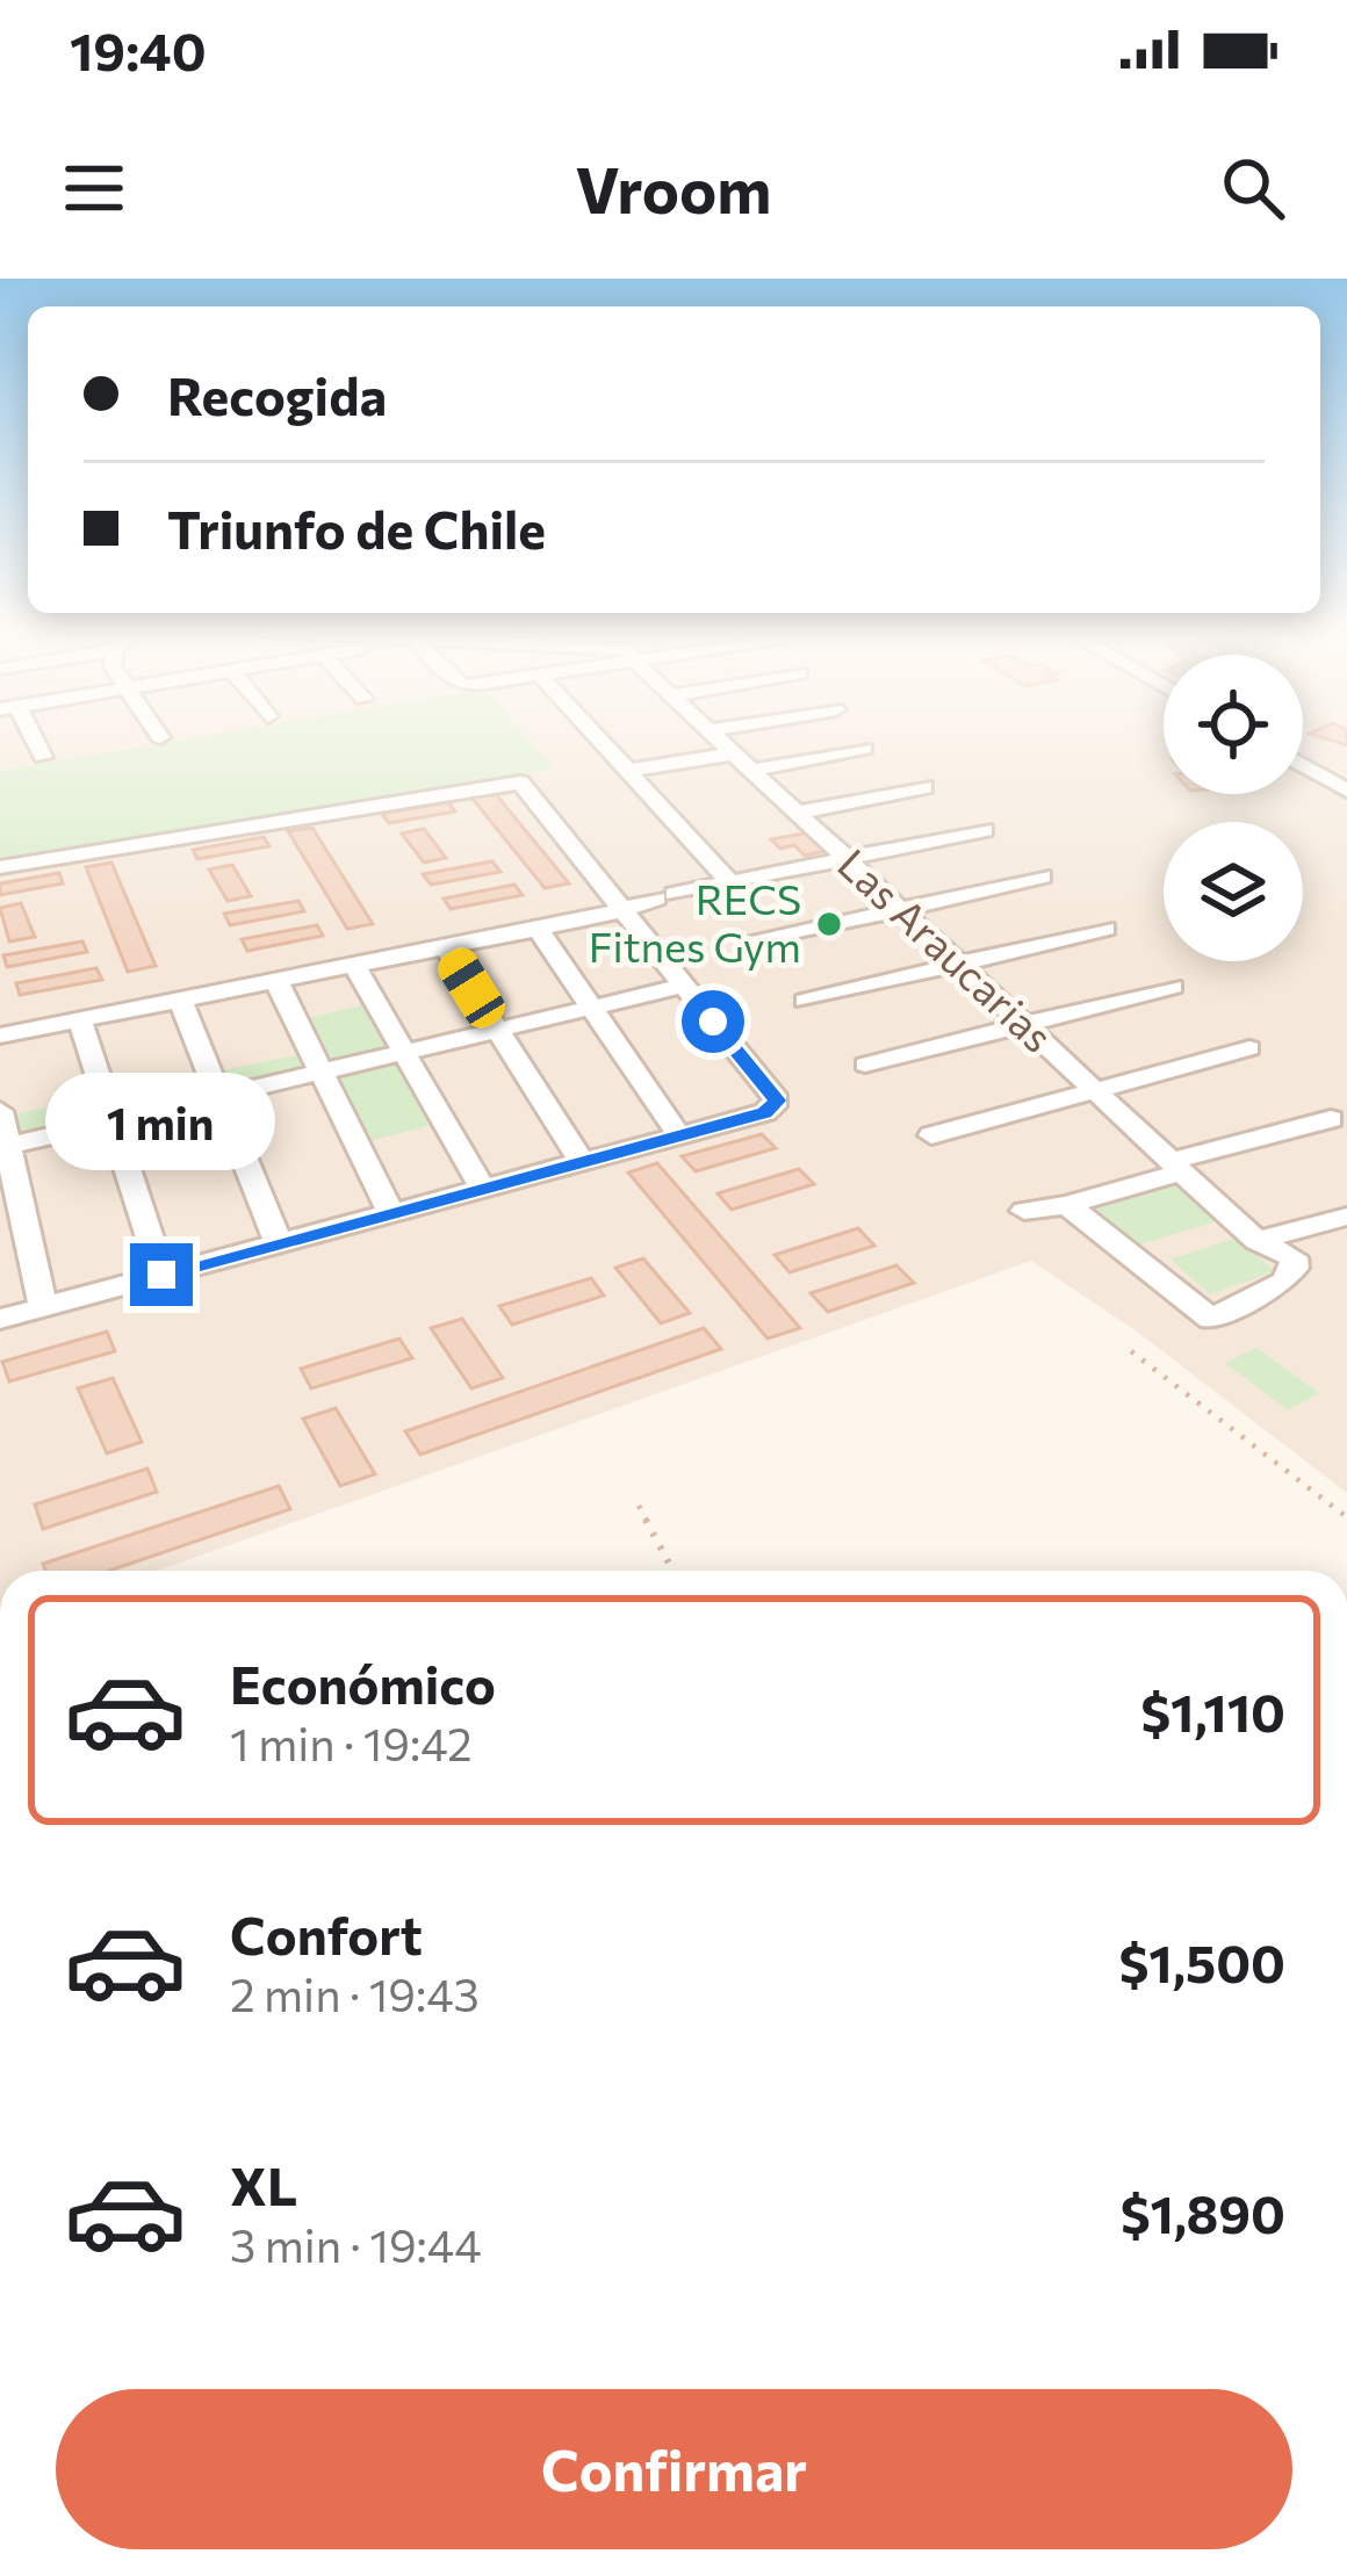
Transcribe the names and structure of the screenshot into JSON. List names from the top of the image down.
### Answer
{
  "streets": {
    "street": ["Las Araucarias"]
  },
  "places": ["RECS Fitnes Gym"],
  "page": {
    "status": "19:40",
    "header": "Vroom",
    "banner": ["Recogida", "Triunfo de Chile"],
    "bubble": "1 min",
    "list": [
      {
        "name": "Económico",
        "note": "1 min · 19:42",
        "value": "$1,110"
      },
      {
        "name": "Confort",
        "note": "2 min · 19:43",
        "value": "$1,500"
      },
      {
        "name": "XL",
        "note": "3 min · 19:44",
        "value": "$1,890"
      }
    ],
    "buttons": "Confirmar"
  }
}
